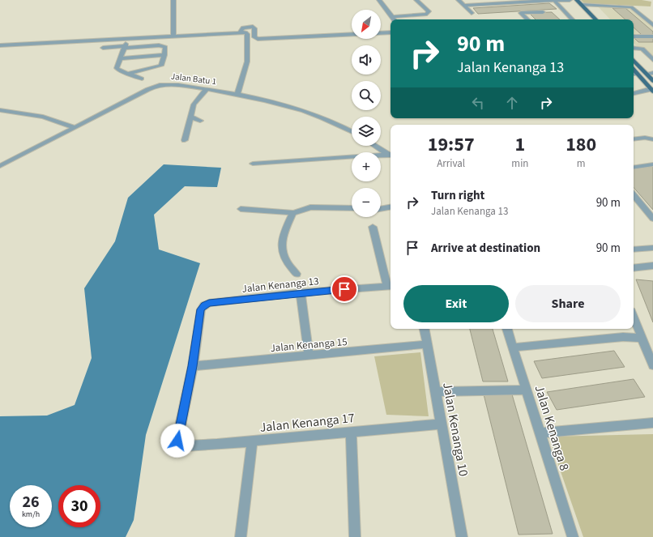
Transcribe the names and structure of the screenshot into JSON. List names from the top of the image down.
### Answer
{
  "streets": {
    "street": [
      "Jalan Batu 1",
      "Jalan Kenanga 13",
      "Jalan Kenanga 15",
      "Jalan Kenanga 17",
      "Jalan Kenanga 8",
      "Jalan Kenanga 10"
    ]
  },
  "crossings": [
    ["Jalan Kenanga 13", "Jalan Kenanga 15"],
    ["Jalan Kenanga 13", "Jalan Kenanga 17"],
    ["Jalan Kenanga 15", "Jalan Kenanga 17"],
    ["Jalan Kenanga 15", "Jalan Kenanga 10"],
    ["Jalan Kenanga 17", "Jalan Kenanga 10"]
  ],
  "north": "bottom left",
  "page": {
    "map_buttons": ["+", "−"],
    "turn": ["90 m", "Jalan Kenanga 13"],
    "eta": [
      "19:57",
      "Arrival",
      "1",
      "min",
      "180",
      "m"
    ],
    "list": [
      {
        "name": "Turn right",
        "note": "Jalan Kenanga 13",
        "value": "90 m"
      },
      {
        "name": "Arrive at destination",
        "value": "90 m"
      }
    ],
    "buttons": ["Exit", "Share"],
    "speed": "26 km/h",
    "limit": "30"
  }
}
